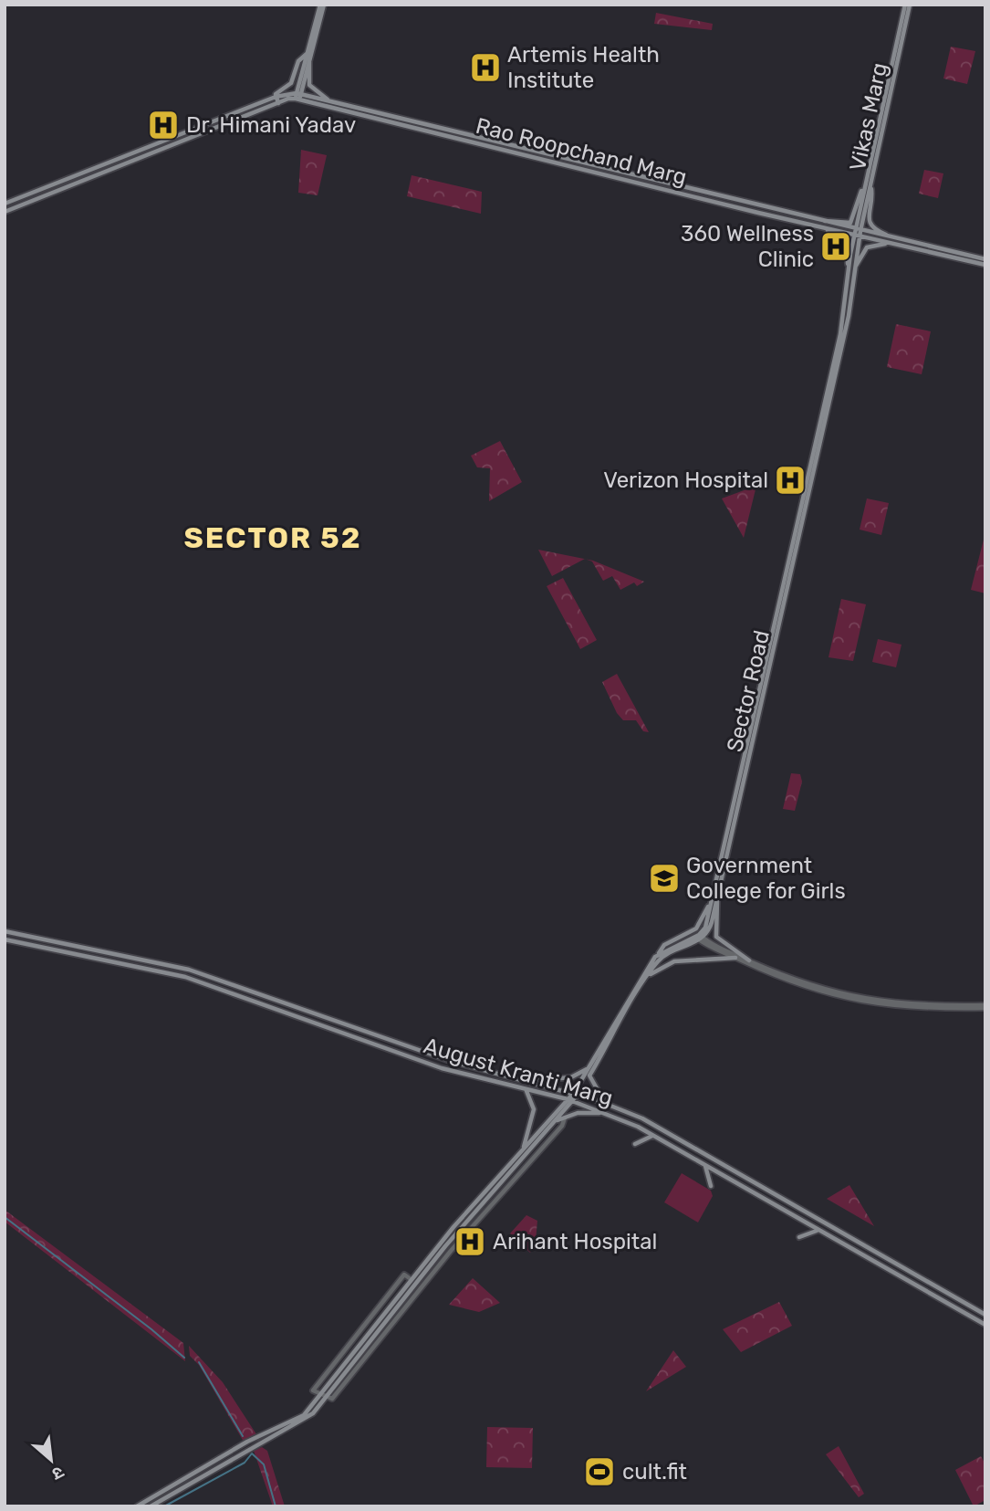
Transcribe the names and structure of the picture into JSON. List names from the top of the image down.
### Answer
{
  "streets": {
    "main road": [
      "Vikas Marg",
      "Rao Roopchand Marg",
      "Sector Road",
      "August Kranti Marg"
    ]
  },
  "crossings": [
    ["Vikas Marg", "Rao Roopchand Marg"],
    ["Vikas Marg", "Sector Road"],
    ["Rao Roopchand Marg", "Sector Road"]
  ],
  "districts": ["SECTOR 52"],
  "places": {
    "hospital": [
      "Artemis Health Institute",
      "Dr. Himani Yadav",
      "360 Wellness Clinic",
      "Verizon Hospital",
      "Arihant Hospital"
    ],
    "school or university": ["Government College for Girls"],
    "sports": ["cult.fit"]
  },
  "north": "bottom right"
}
